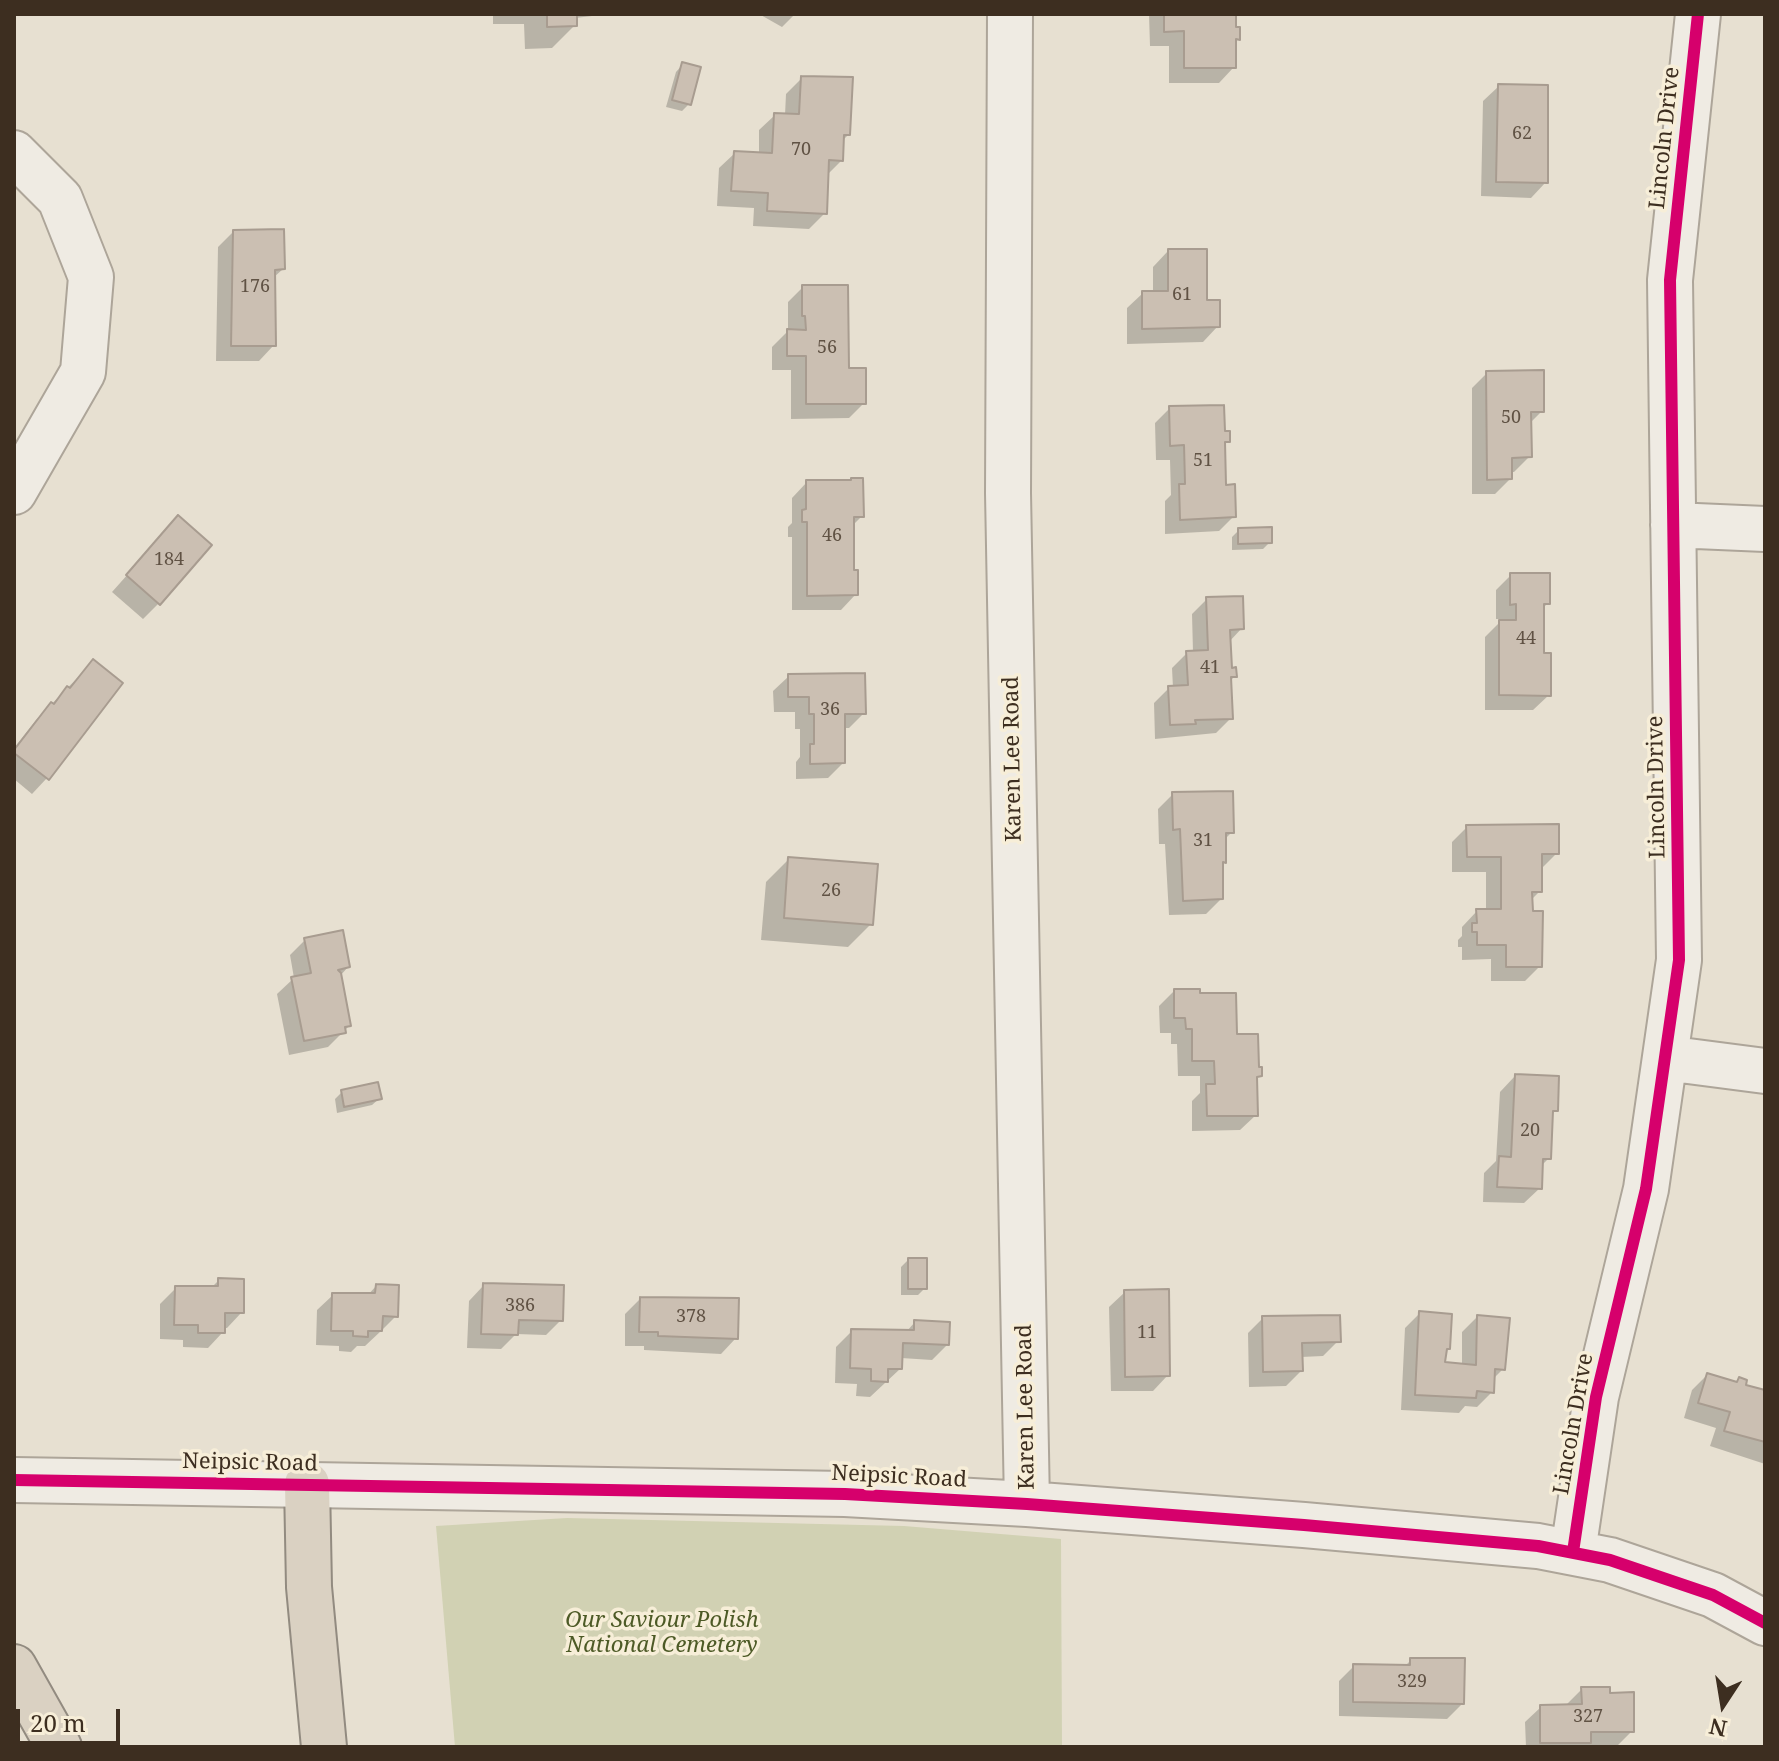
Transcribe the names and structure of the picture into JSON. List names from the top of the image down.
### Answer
{
  "streets": {
    "street": ["Lincoln Drive", "Karen Lee Road", "Neipsic Road"]
  },
  "crossings": [
    ["Lincoln Drive", "Neipsic Road"],
    ["Karen Lee Road", "Neipsic Road"]
  ],
  "parks": ["Our Saviour Polish National Cemetery"],
  "house_numbers": [
    "62",
    "70",
    "176",
    "61",
    "56",
    "50",
    "51",
    "46",
    "184",
    "44",
    "41",
    "36",
    "31",
    "26",
    "20",
    "386",
    "378",
    "11",
    "329",
    "327"
  ],
  "scale_bar": "20 m",
  "north": "bottom"
}
